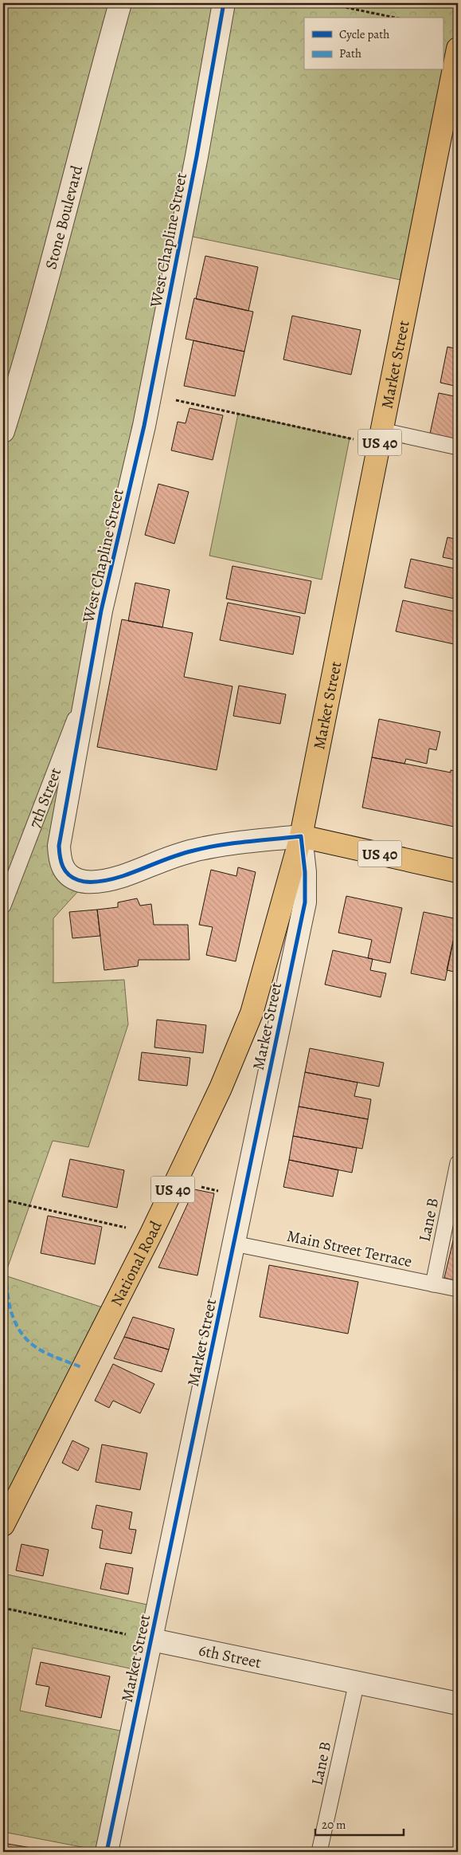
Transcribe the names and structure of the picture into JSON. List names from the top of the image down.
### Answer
{
  "streets": {
    "main road": ["Market Street", "US 40", "National Road"],
    "street": ["Stone Boulevard", "West Chapline Street", "6th Street"],
    "lane": ["7th Street", "Lane B", "Main Street Terrace"]
  },
  "crossings": [
    ["West Chapline Street", "Market Street"],
    ["West Chapline Street", "US 40"],
    ["West Chapline Street", "7th Street"],
    ["West Chapline Street", "National Road"],
    ["Market Street", "US 40"],
    ["Market Street", "Main Street Terrace"],
    ["Market Street", "National Road"],
    ["Market Street", "6th Street"],
    ["US 40", "National Road"],
    ["Lane B", "Main Street Terrace"],
    ["Lane B", "6th Street"]
  ],
  "legend": ["Cycle path", "Path"],
  "scale_bar": "20 m"
}
